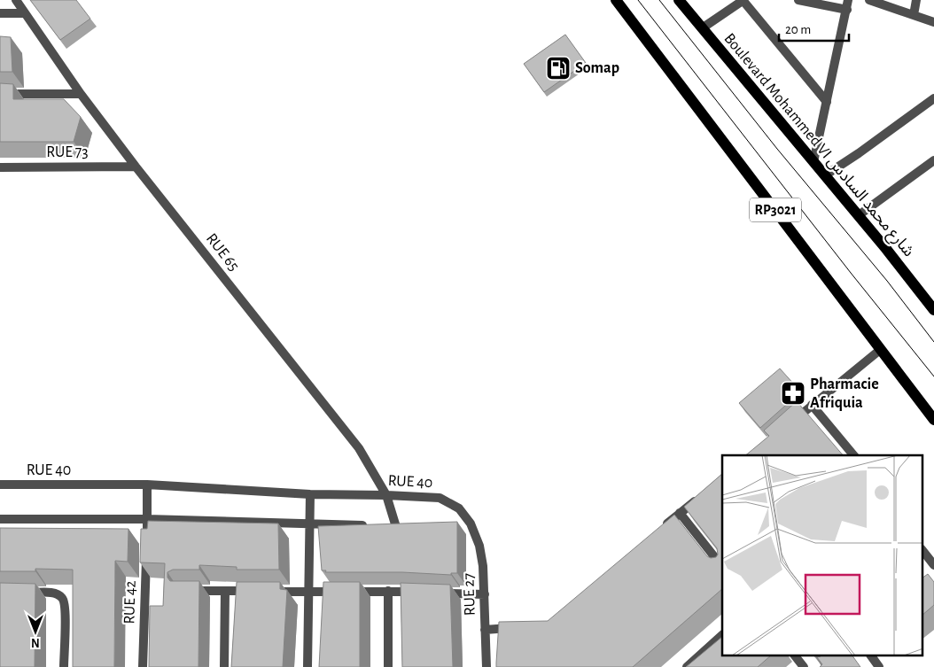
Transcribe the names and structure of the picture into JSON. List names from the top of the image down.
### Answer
{
  "streets": {
    "main road": ["Boulevard Mohammed VI شارع محمد السادس", "RP3021"],
    "street": [
      "RUE 73",
      "RUE 65",
      "RUE 40",
      "RUE 27",
      "RUE 42"
    ]
  },
  "crossings": [
    ["RUE 73", "RUE 65"],
    ["RUE 65", "RUE 40"],
    ["RUE 40", "RUE 27"],
    ["RUE 40", "RUE 42"]
  ],
  "places": {
    "fuel station": ["Somap"],
    "pharmacy": ["Pharmacie Afriquia"]
  },
  "scale_bar": "20 m",
  "north": "bottom"
}
